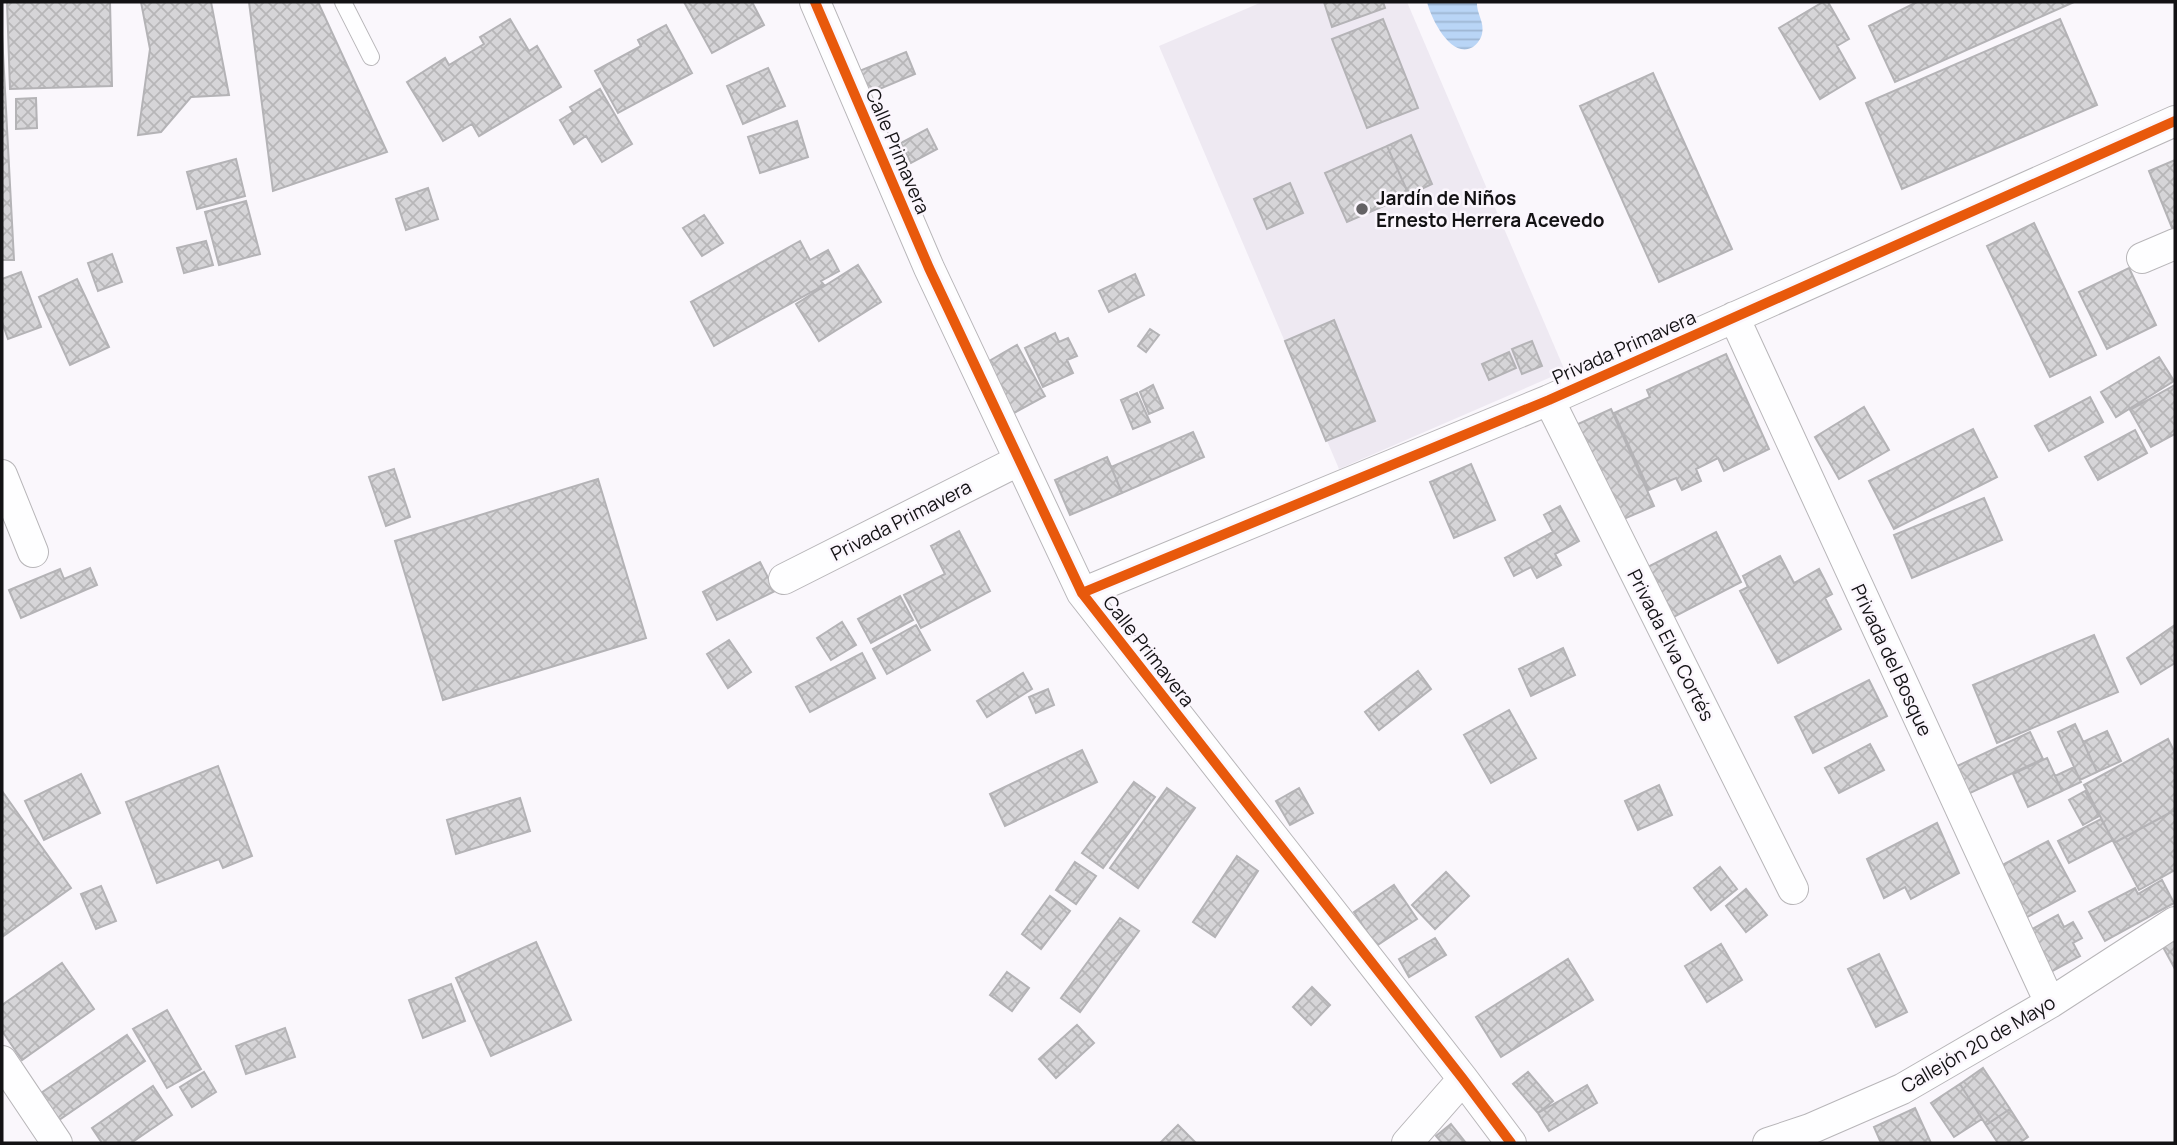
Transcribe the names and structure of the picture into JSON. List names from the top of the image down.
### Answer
{
  "streets": {
    "street": [
      "Calle Primavera",
      "Privada Primavera",
      "Privada Elva Cortés",
      "Privada del Bosque",
      "Callejón 20 de Mayo"
    ]
  },
  "crossings": [
    ["Calle Primavera", "Privada Primavera"],
    ["Privada Primavera", "Privada Elva Cortés"],
    ["Privada Primavera", "Privada del Bosque"],
    ["Privada del Bosque", "Callejón 20 de Mayo"]
  ],
  "places": ["Jardín de Niños Ernesto Herrera Acevedo"]
}
